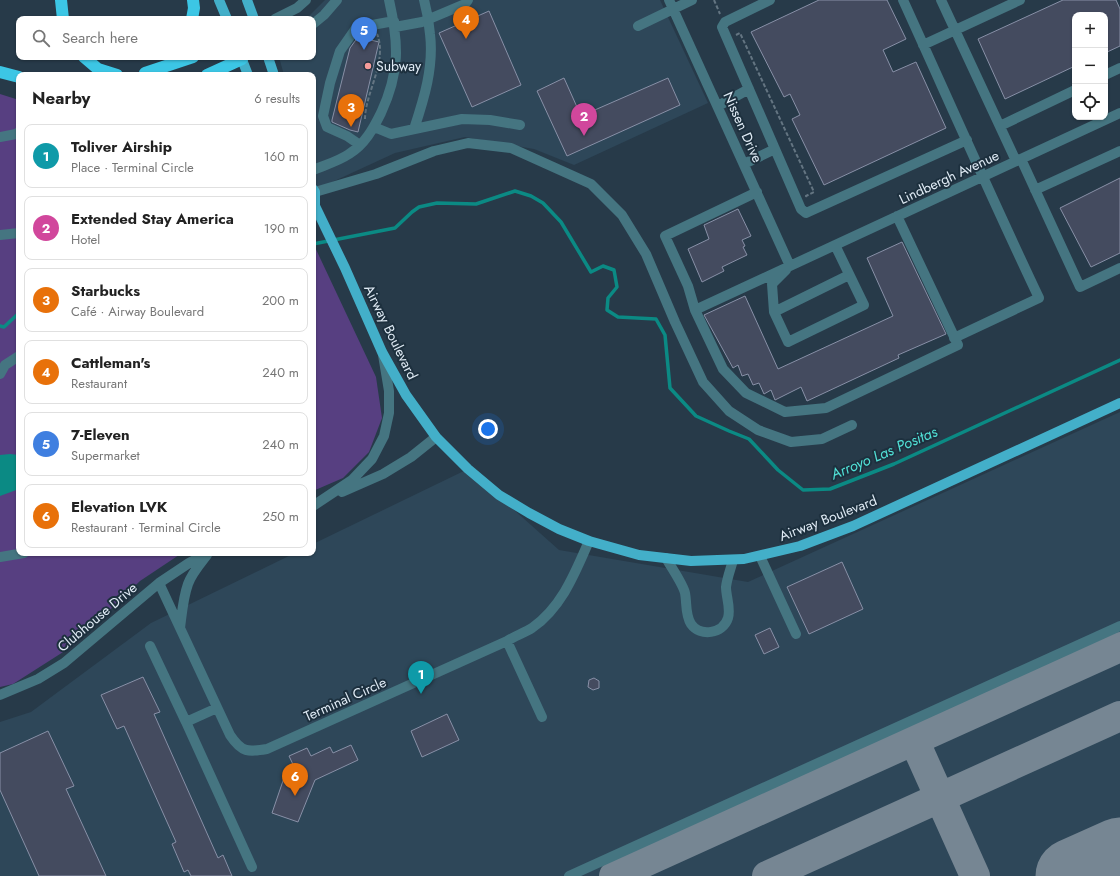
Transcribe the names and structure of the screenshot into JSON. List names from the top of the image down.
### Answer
{
  "streets": {
    "main road": ["Airway Boulevard"],
    "street": [
      "Nissen Drive",
      "Lindbergh Avenue",
      "Clubhouse Drive",
      "Terminal Circle"
    ]
  },
  "crossings": [
    ["Nissen Drive", "Lindbergh Avenue"],
    ["Airway Boulevard", "Terminal Circle"],
    ["Clubhouse Drive", "Terminal Circle"]
  ],
  "water": ["Arroyo Las Positas"],
  "places": ["Subway"],
  "page": {
    "pins": [
      "4",
      "5",
      "3",
      "2",
      "1",
      "6"
    ],
    "map_buttons": ["+", "−"],
    "search": "Search here",
    "heading": ["Nearby", "6 results"],
    "list": [
      {
        "mark": "1",
        "name": "Toliver Airship",
        "note": "Place · Terminal Circle",
        "value": "160 m"
      },
      {
        "mark": "2",
        "name": "Extended Stay America",
        "note": "Hotel",
        "value": "190 m"
      },
      {
        "mark": "3",
        "name": "Starbucks",
        "note": "Café · Airway Boulevard",
        "value": "200 m"
      },
      {
        "mark": "4",
        "name": "Cattleman's",
        "note": "Restaurant",
        "value": "240 m"
      },
      {
        "mark": "5",
        "name": "7-Eleven",
        "note": "Supermarket",
        "value": "240 m"
      },
      {
        "mark": "6",
        "name": "Elevation LVK",
        "note": "Restaurant · Terminal Circle",
        "value": "250 m"
      }
    ]
  }
}
